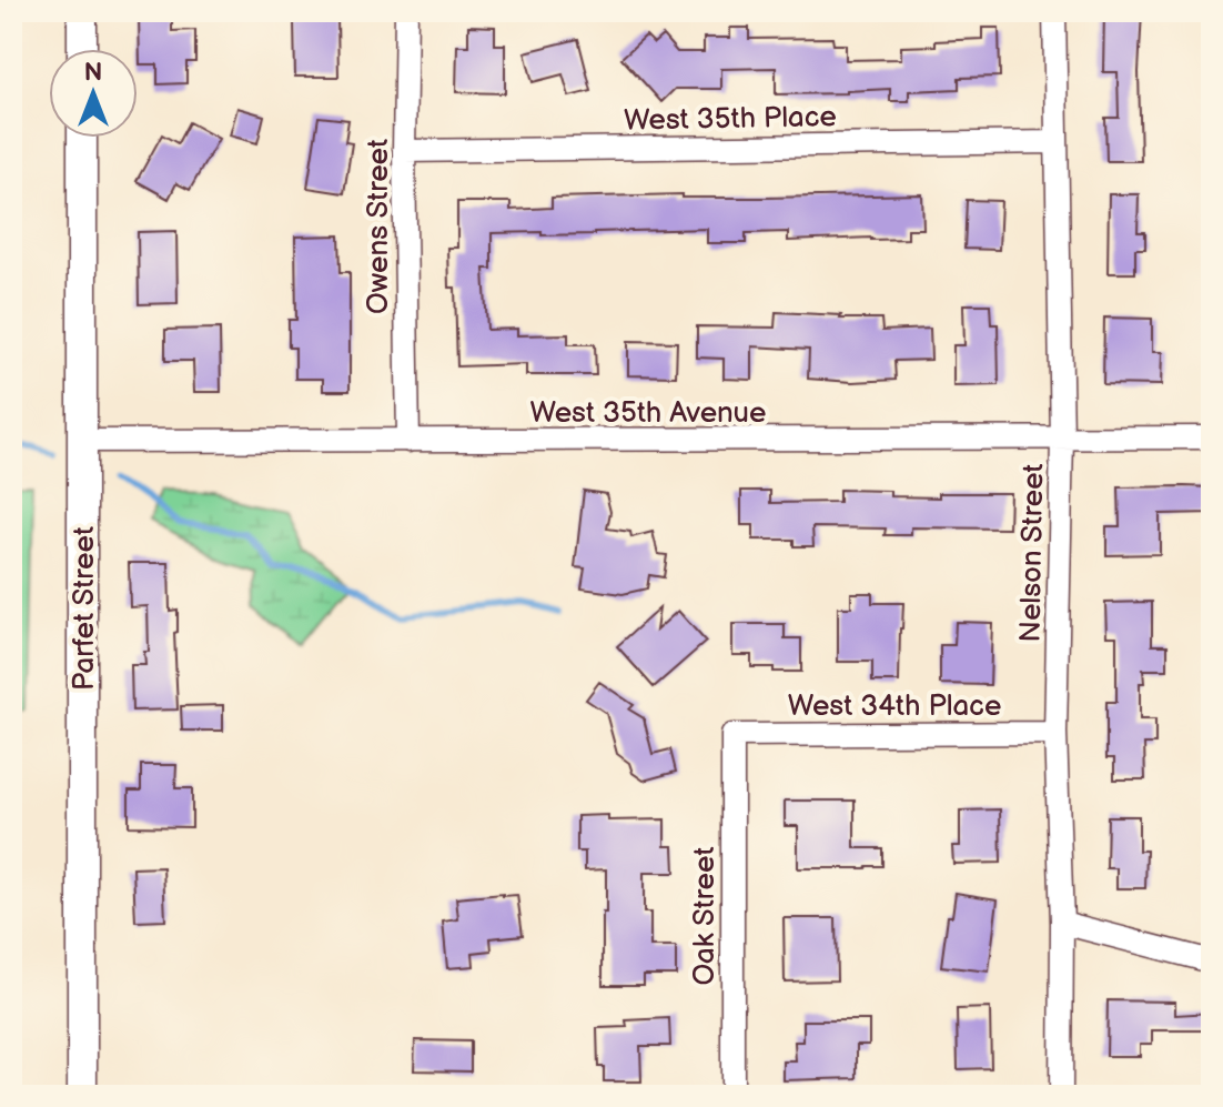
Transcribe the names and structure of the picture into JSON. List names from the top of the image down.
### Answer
{
  "streets": {
    "street": [
      "West 35th Place",
      "Owens Street",
      "West 35th Avenue",
      "Nelson Street",
      "Parfet Street",
      "West 34th Place",
      "Oak Street"
    ]
  },
  "crossings": [
    ["West 35th Place", "Owens Street"],
    ["West 35th Place", "Nelson Street"],
    ["Owens Street", "West 35th Avenue"],
    ["West 35th Avenue", "Nelson Street"],
    ["West 35th Avenue", "Parfet Street"],
    ["Nelson Street", "West 34th Place"],
    ["West 34th Place", "Oak Street"]
  ],
  "north": "top"
}
